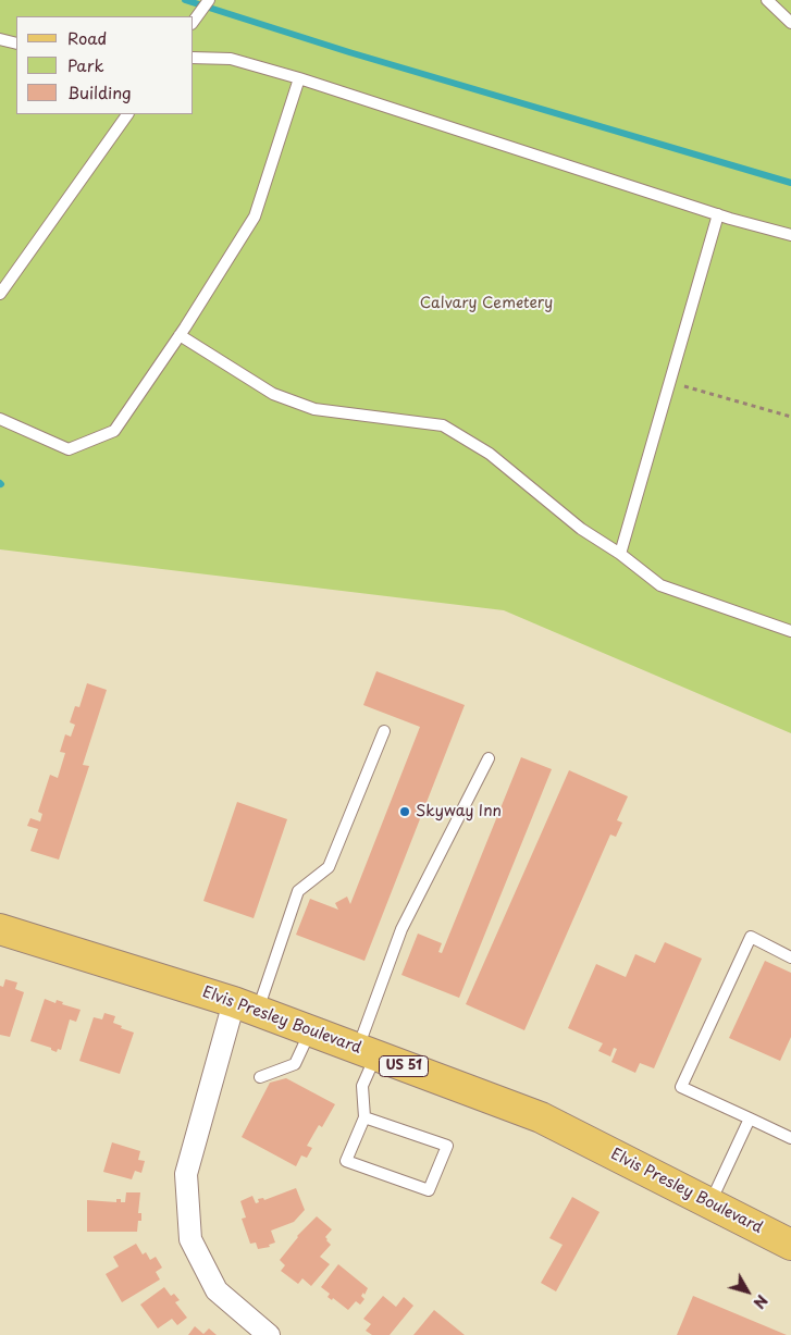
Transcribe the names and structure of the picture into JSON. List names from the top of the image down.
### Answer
{
  "streets": {
    "main road": ["Elvis Presley Boulevard", "US 51"]
  },
  "parks": ["Calvary Cemetery"],
  "places": ["Skyway Inn"],
  "legend": ["Road", "Park", "Building"],
  "north": "bottom right"
}
